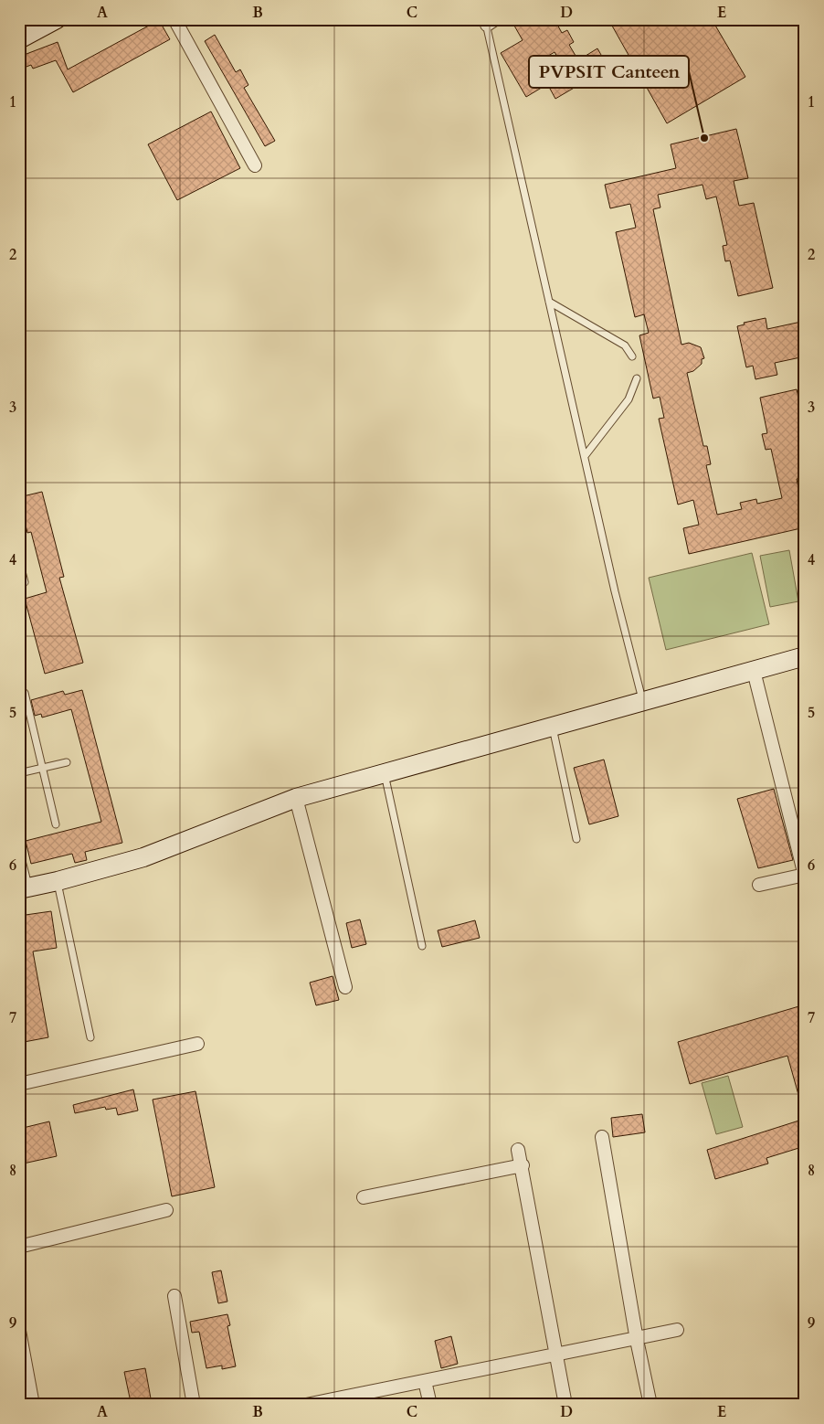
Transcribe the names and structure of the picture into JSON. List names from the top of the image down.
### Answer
{
  "places": ["PVPSIT Canteen"],
  "grid": {
    "columns": [
      "A",
      "B",
      "C",
      "D",
      "E"
    ],
    "rows": [
      "1",
      "2",
      "3",
      "4",
      "5",
      "6",
      "7",
      "8",
      "9"
    ]
  }
}
